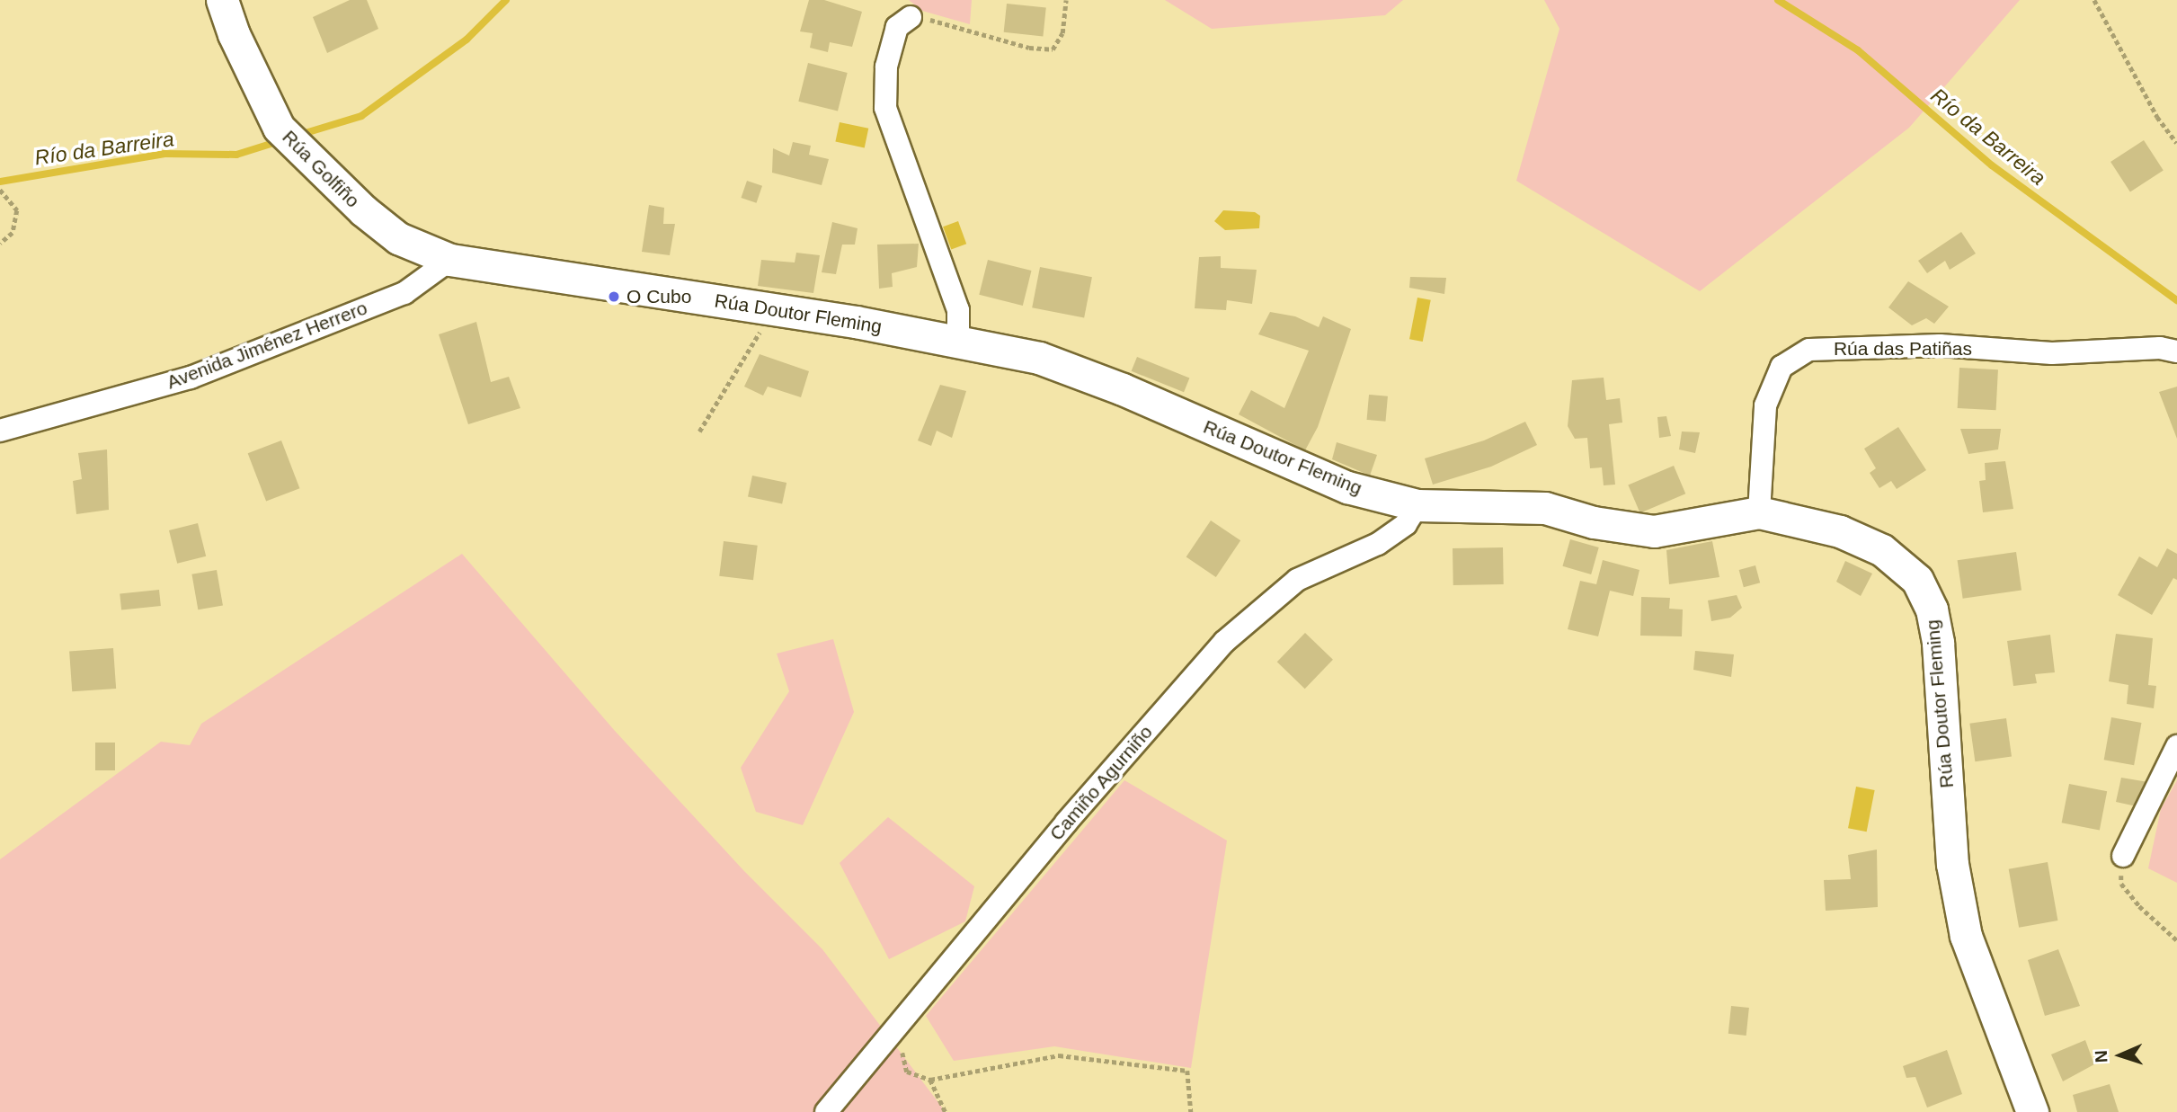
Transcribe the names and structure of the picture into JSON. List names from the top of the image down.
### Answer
{
  "streets": {
    "main road": ["Rúa Golfiño", "Rúa Doutor Fleming"],
    "street": ["Avenida Jiménez Herrero", "Rúa das Patiñas", "Camiño Agurniño"]
  },
  "crossings": [
    ["Rúa Golfiño", "Rúa Doutor Fleming"],
    ["Rúa Golfiño", "Avenida Jiménez Herrero"],
    ["Rúa Doutor Fleming", "Avenida Jiménez Herrero"],
    ["Rúa Doutor Fleming", "Rúa das Patiñas"],
    ["Rúa Doutor Fleming", "Camiño Agurniño"]
  ],
  "water": ["Río da Barreira"],
  "places": ["O Cubo"],
  "north": "left"
}
